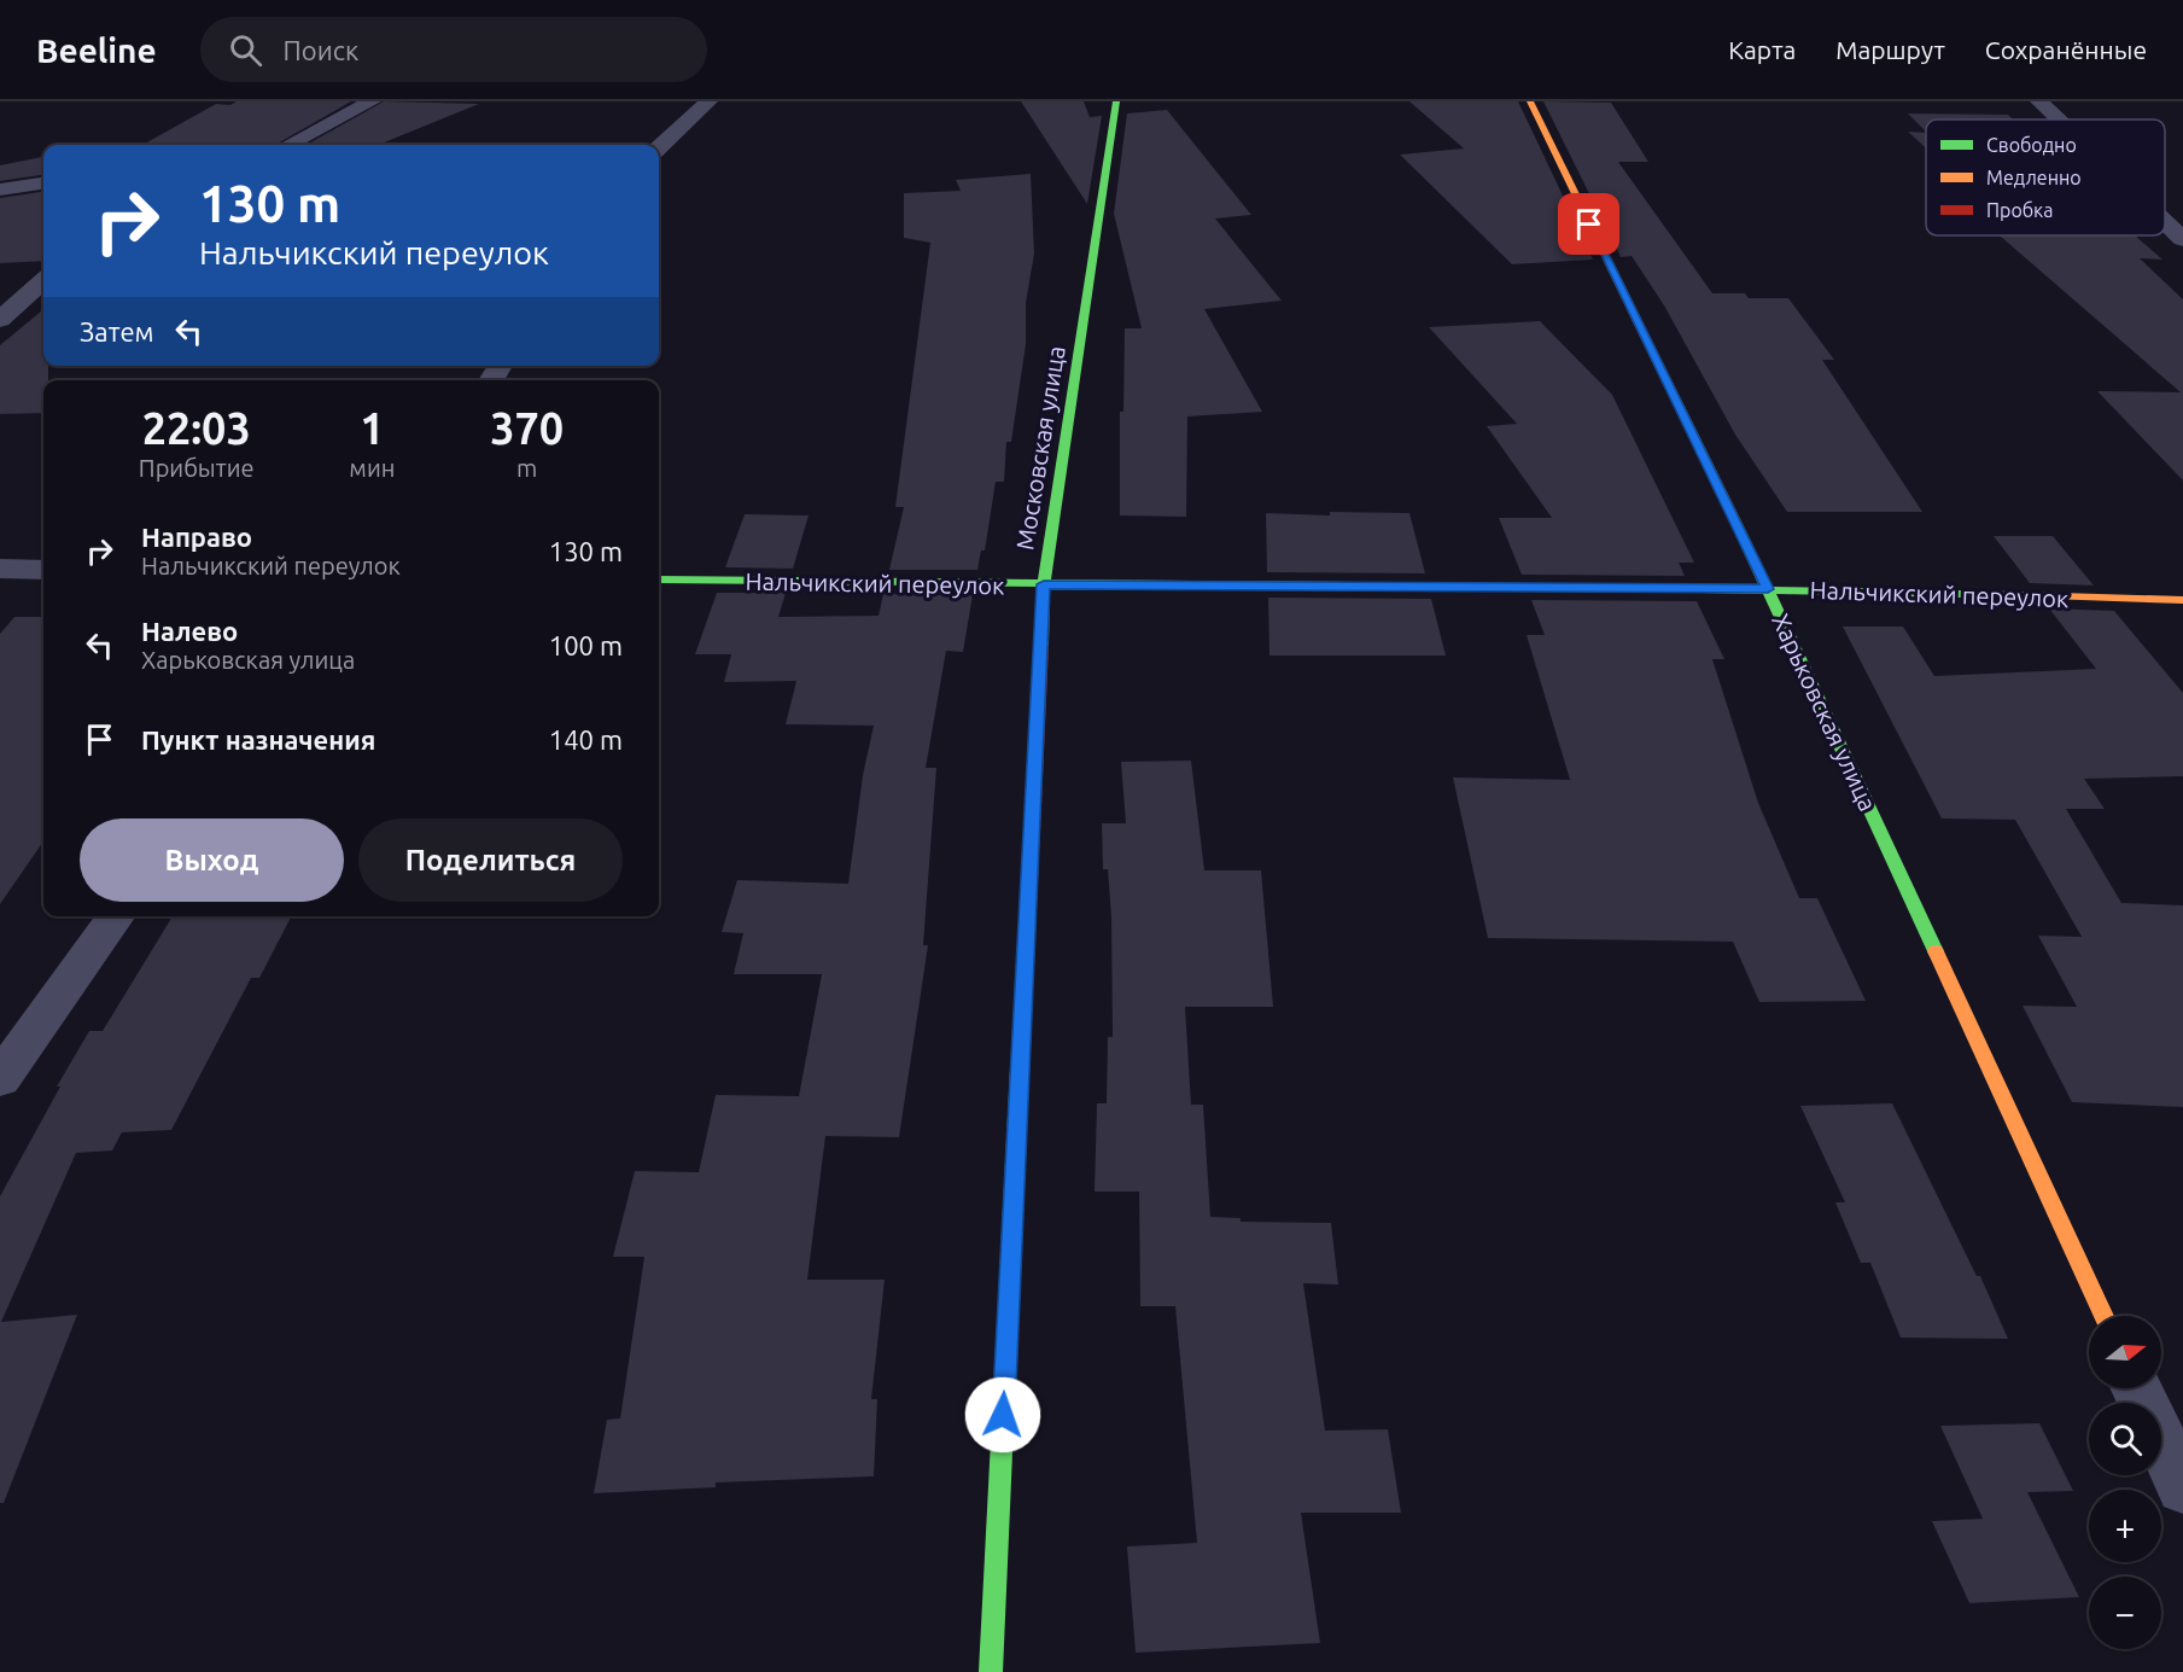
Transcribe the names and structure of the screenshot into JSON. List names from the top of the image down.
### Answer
{
  "streets": {
    "street": ["Московская улица", "Нальчикский переулок", "Харьковская улица"]
  },
  "crossings": [
    ["Московская улица", "Нальчикский переулок"],
    ["Нальчикский переулок", "Харьковская улица"]
  ],
  "legend": ["Свободно", "Медленно", "Пробка"],
  "north": "right",
  "page": {
    "header": "Beeline",
    "search": "Поиск",
    "nav": ["Карта", "Маршрут", "Сохранённые"],
    "turn": ["130 m", "Нальчикский переулок"],
    "then": "Затем",
    "eta": [
      "22:03",
      "Прибытие",
      "1",
      "мин",
      "370",
      "m"
    ],
    "list": [
      {
        "name": "Направо",
        "note": "Нальчикский переулок",
        "value": "130 m"
      },
      {
        "name": "Налево",
        "note": "Харьковская улица",
        "value": "100 m"
      },
      {
        "name": "Пункт назначения",
        "value": "140 m"
      }
    ],
    "buttons": ["Выход", "Поделиться"],
    "map_buttons": ["+", "−"]
  }
}
